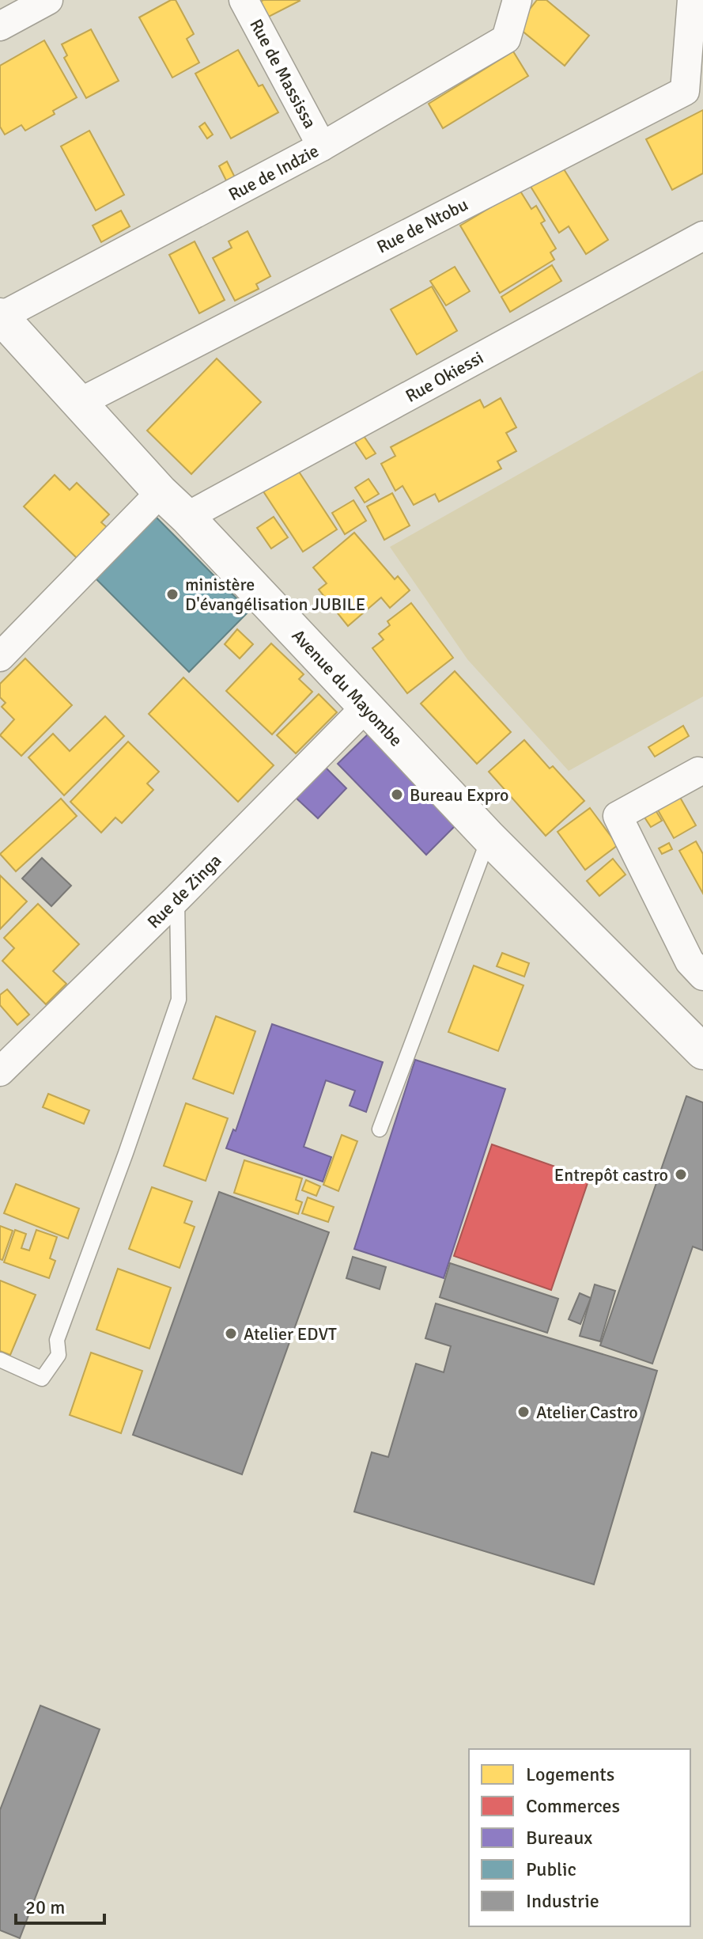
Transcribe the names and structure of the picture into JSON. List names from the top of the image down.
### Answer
{
  "streets": {
    "street": [
      "Rue de Massissa",
      "Rue de Indzie",
      "Rue de Ntobu",
      "Rue Okiessi",
      "Avenue du Mayombe",
      "Rue de Zinga"
    ]
  },
  "crossings": [
    ["Rue de Massissa", "Rue de Indzie"],
    ["Rue de Indzie", "Avenue du Mayombe"],
    ["Rue de Ntobu", "Avenue du Mayombe"],
    ["Rue Okiessi", "Avenue du Mayombe"],
    ["Avenue du Mayombe", "Rue de Zinga"]
  ],
  "places": [
    "ministère D'évangélisation JUBILE",
    "Bureau Expro",
    "Entrepôt castro",
    "Atelier EDVT",
    "Atelier Castro"
  ],
  "legend": [
    "Logements",
    "Commerces",
    "Bureaux",
    "Public",
    "Industrie"
  ],
  "scale_bar": "20 m"
}
